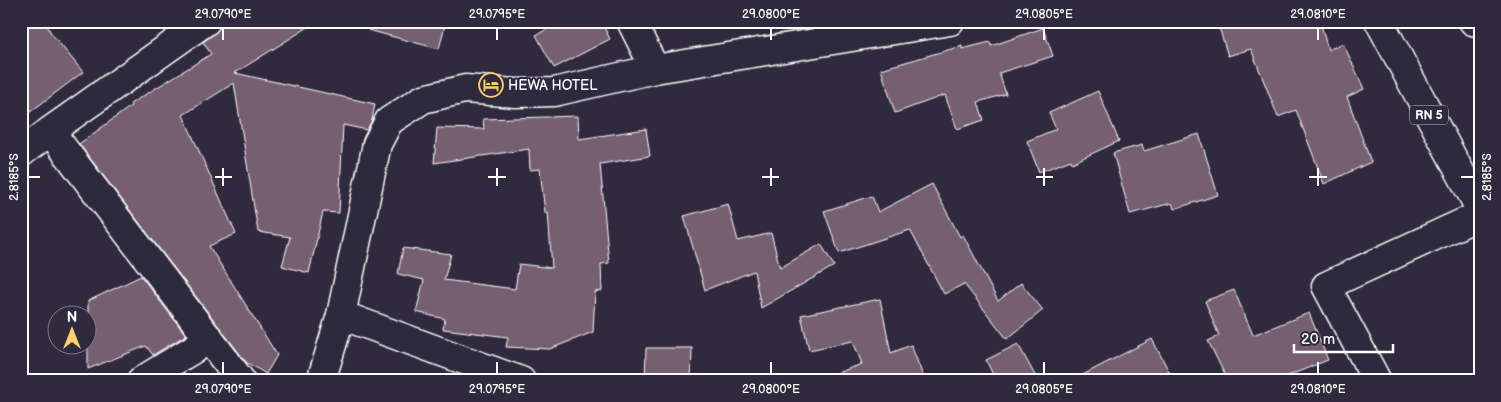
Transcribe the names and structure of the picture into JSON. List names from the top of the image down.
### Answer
{
  "streets": {
    "street": ["RN 5"]
  },
  "places": {
    "hotel": ["HEWA HOTEL"]
  },
  "scale_bar": "20 m",
  "north": "top",
  "coordinates": [
    "29.0790°E",
    "29.0795°E",
    "29.0800°E",
    "29.0805°E",
    "29.0810°E",
    "2.8185°S"
  ]
}
